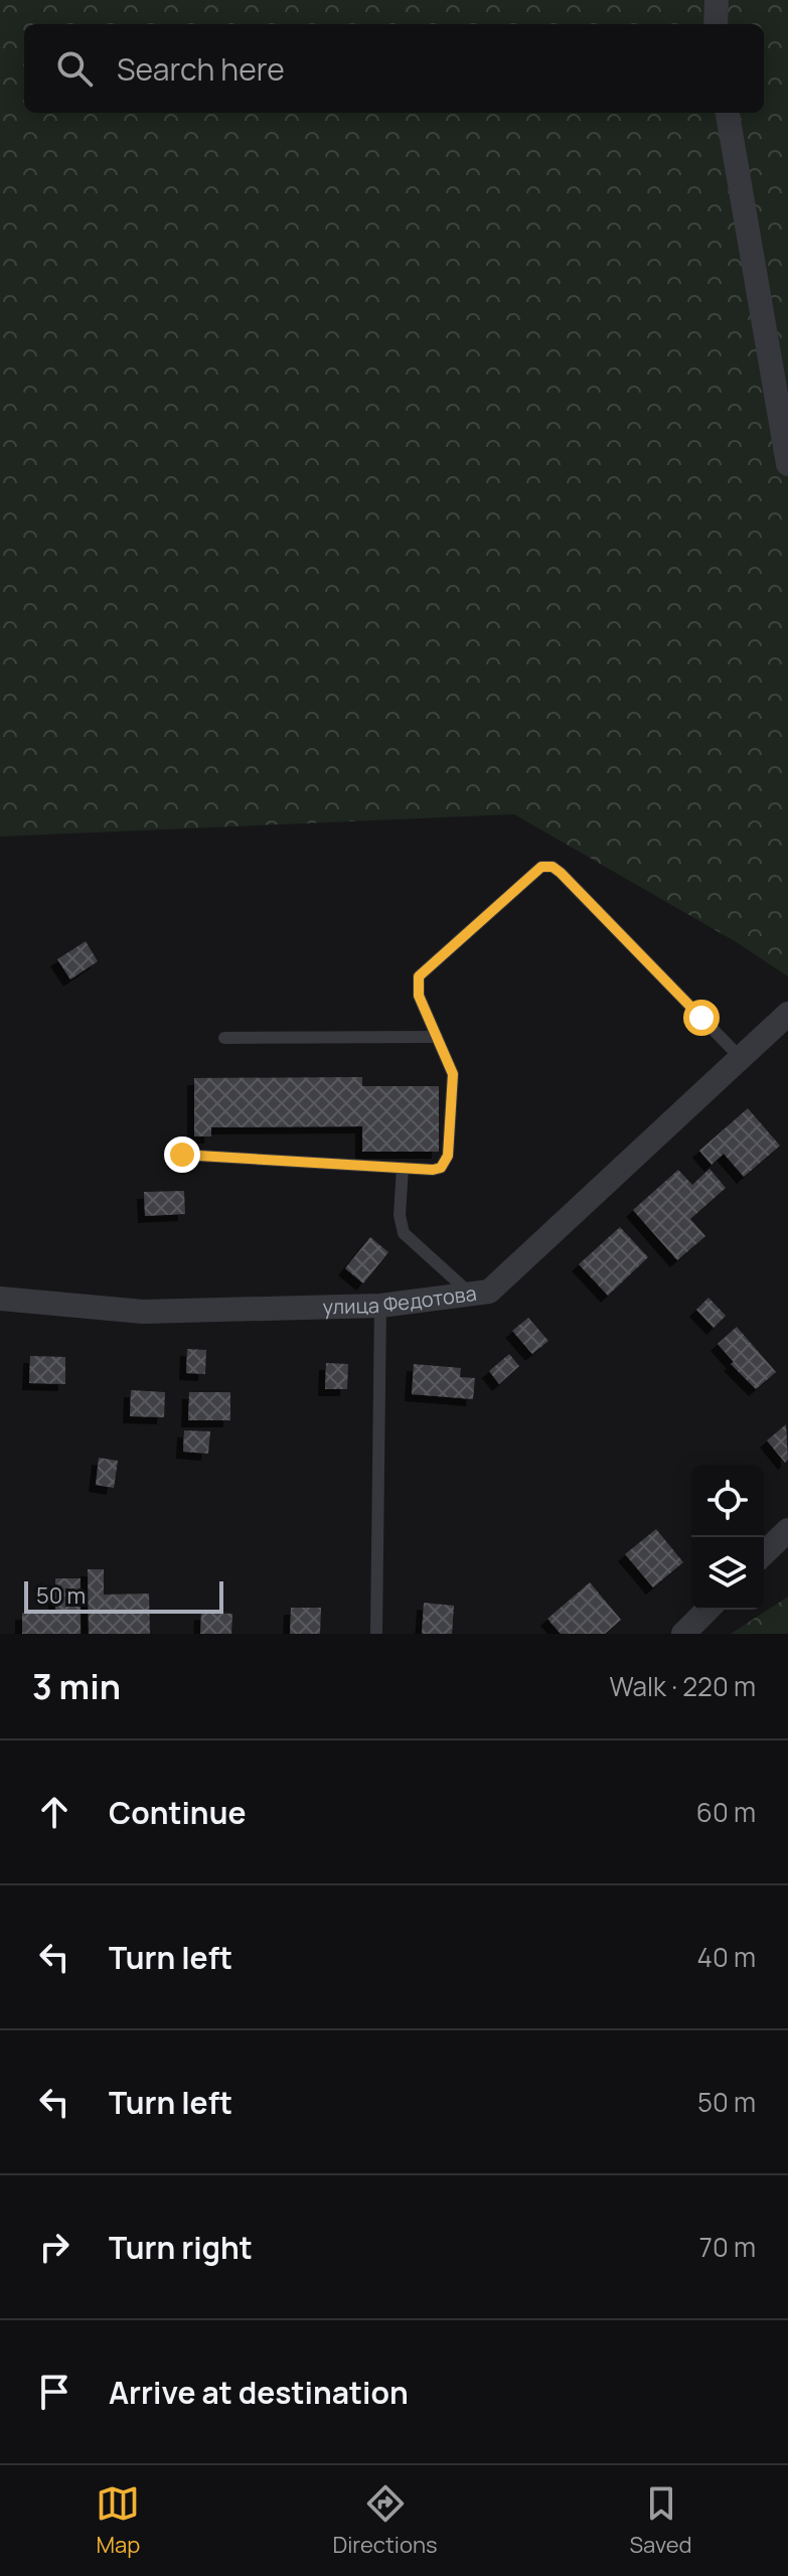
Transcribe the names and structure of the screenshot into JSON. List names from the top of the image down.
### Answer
{
  "streets": {
    "street": ["улица Федотова"]
  },
  "scale_bar": "50 m",
  "page": {
    "search": "Search here",
    "scale": "50 m",
    "heading": ["3 min", "Walk · 220 m"],
    "list": [
      ["Continue", "60 m"],
      ["Turn left", "40 m"],
      ["Turn left", "50 m"],
      ["Turn right", "70 m"],
      "Arrive at destination"
    ],
    "nav": ["Map", "Directions", "Saved"]
  }
}
